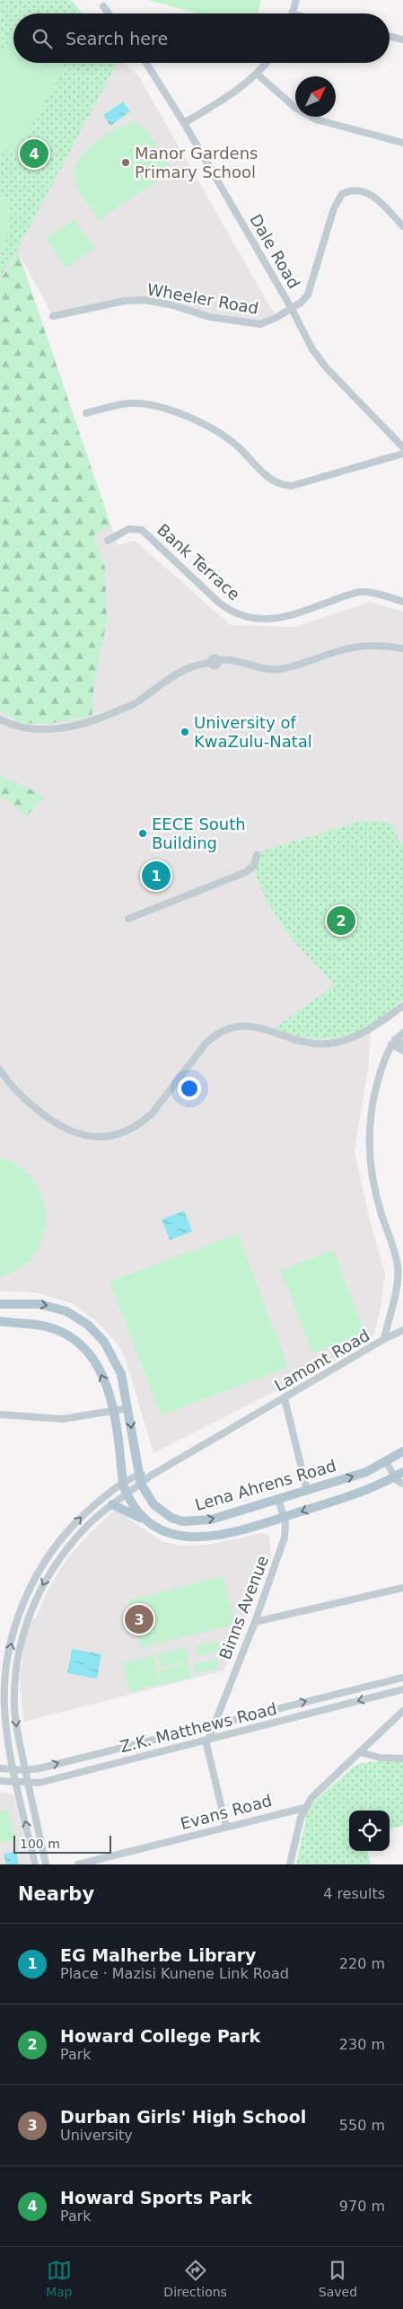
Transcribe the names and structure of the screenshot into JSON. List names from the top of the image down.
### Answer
{
  "streets": {
    "main road": ["Lena Ahrens Road"],
    "street": [
      "Dale Road",
      "Wheeler Road",
      "Bank Terrace",
      "Lamont Road",
      "Binns Avenue",
      "Z.K. Matthews Road",
      "Evans Road"
    ]
  },
  "crossings": [
    ["Dale Road", "Wheeler Road"],
    ["Lamont Road", "Lena Ahrens Road"],
    ["Lena Ahrens Road", "Binns Avenue"],
    ["Binns Avenue", "Z.K. Matthews Road"]
  ],
  "places": ["Manor Gardens Primary School", "University of KwaZulu-Natal", "EECE South Building"],
  "scale_bar": "100 m",
  "north": "top right",
  "page": {
    "search": "Search here",
    "pins": [
      "4",
      "1",
      "2",
      "3"
    ],
    "scale": "100 m",
    "heading": ["Nearby", "4 results"],
    "list": [
      {
        "mark": "1",
        "name": "EG Malherbe Library",
        "note": "Place · Mazisi Kunene Link Road",
        "value": "220 m"
      },
      {
        "mark": "2",
        "name": "Howard College Park",
        "note": "Park",
        "value": "230 m"
      },
      {
        "mark": "3",
        "name": "Durban Girls' High School",
        "note": "University",
        "value": "550 m"
      },
      {
        "mark": "4",
        "name": "Howard Sports Park",
        "note": "Park",
        "value": "970 m"
      }
    ],
    "nav": ["Map", "Directions", "Saved"]
  }
}
